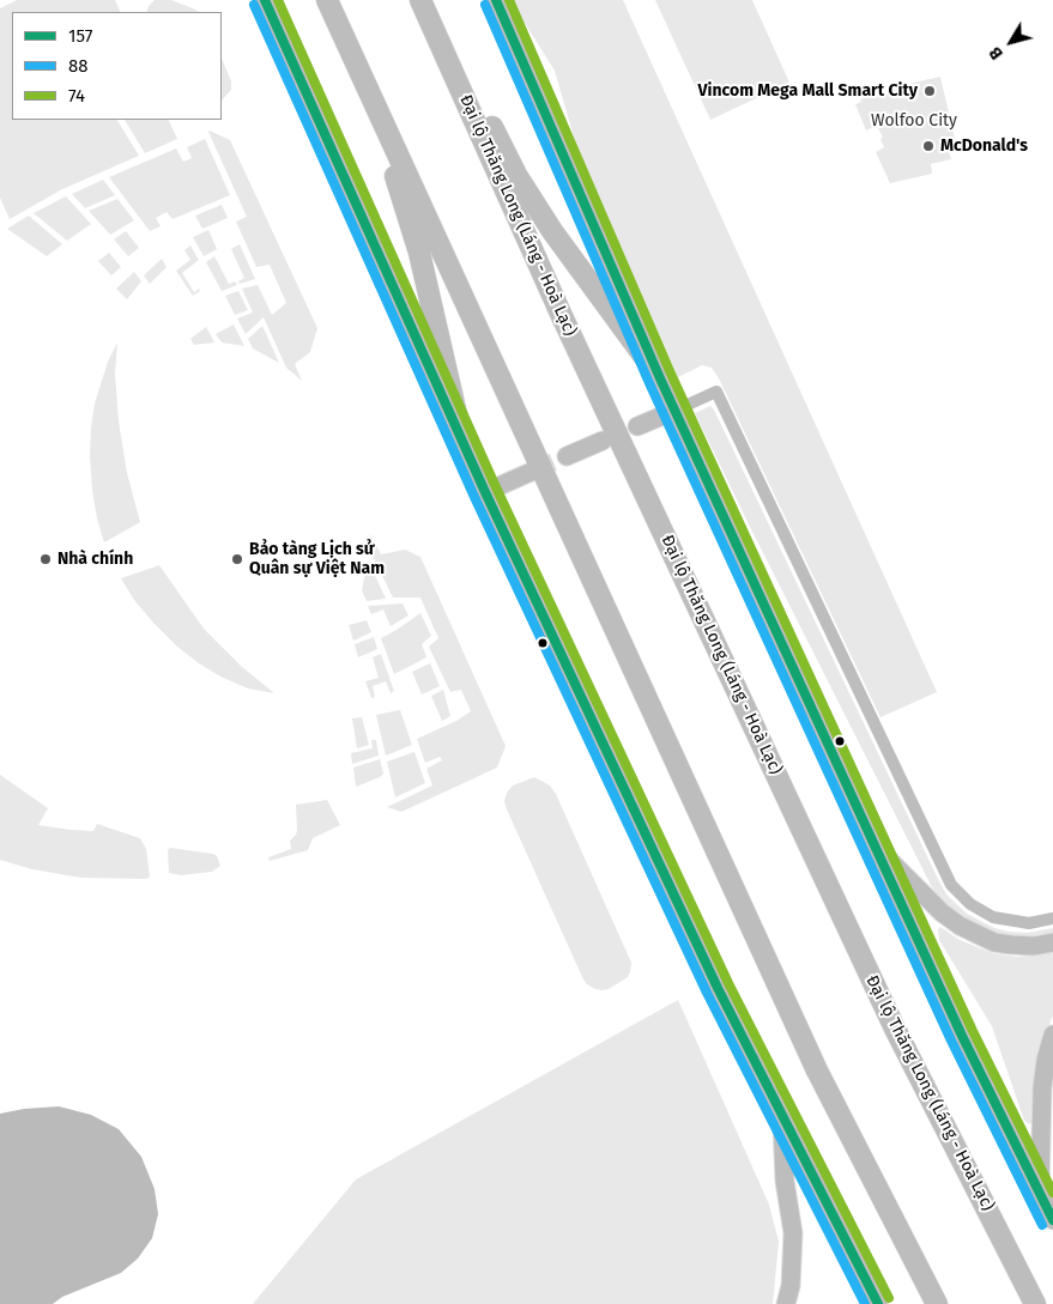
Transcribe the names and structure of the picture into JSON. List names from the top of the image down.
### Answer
{
  "streets": {
    "highway": ["Đại lộ Thăng Long (Láng - Hoà Lạc)"]
  },
  "parks": ["Wolfoo City"],
  "places": [
    "Vincom Mega Mall Smart City",
    "McDonald's",
    "Nhà chính",
    "Bảo tàng Lịch sử Quân sự Việt Nam"
  ],
  "lines": ["transit line 157", "transit line 74", "transit line 88"],
  "legend": ["157", "88", "74"],
  "north": "bottom left"
}
